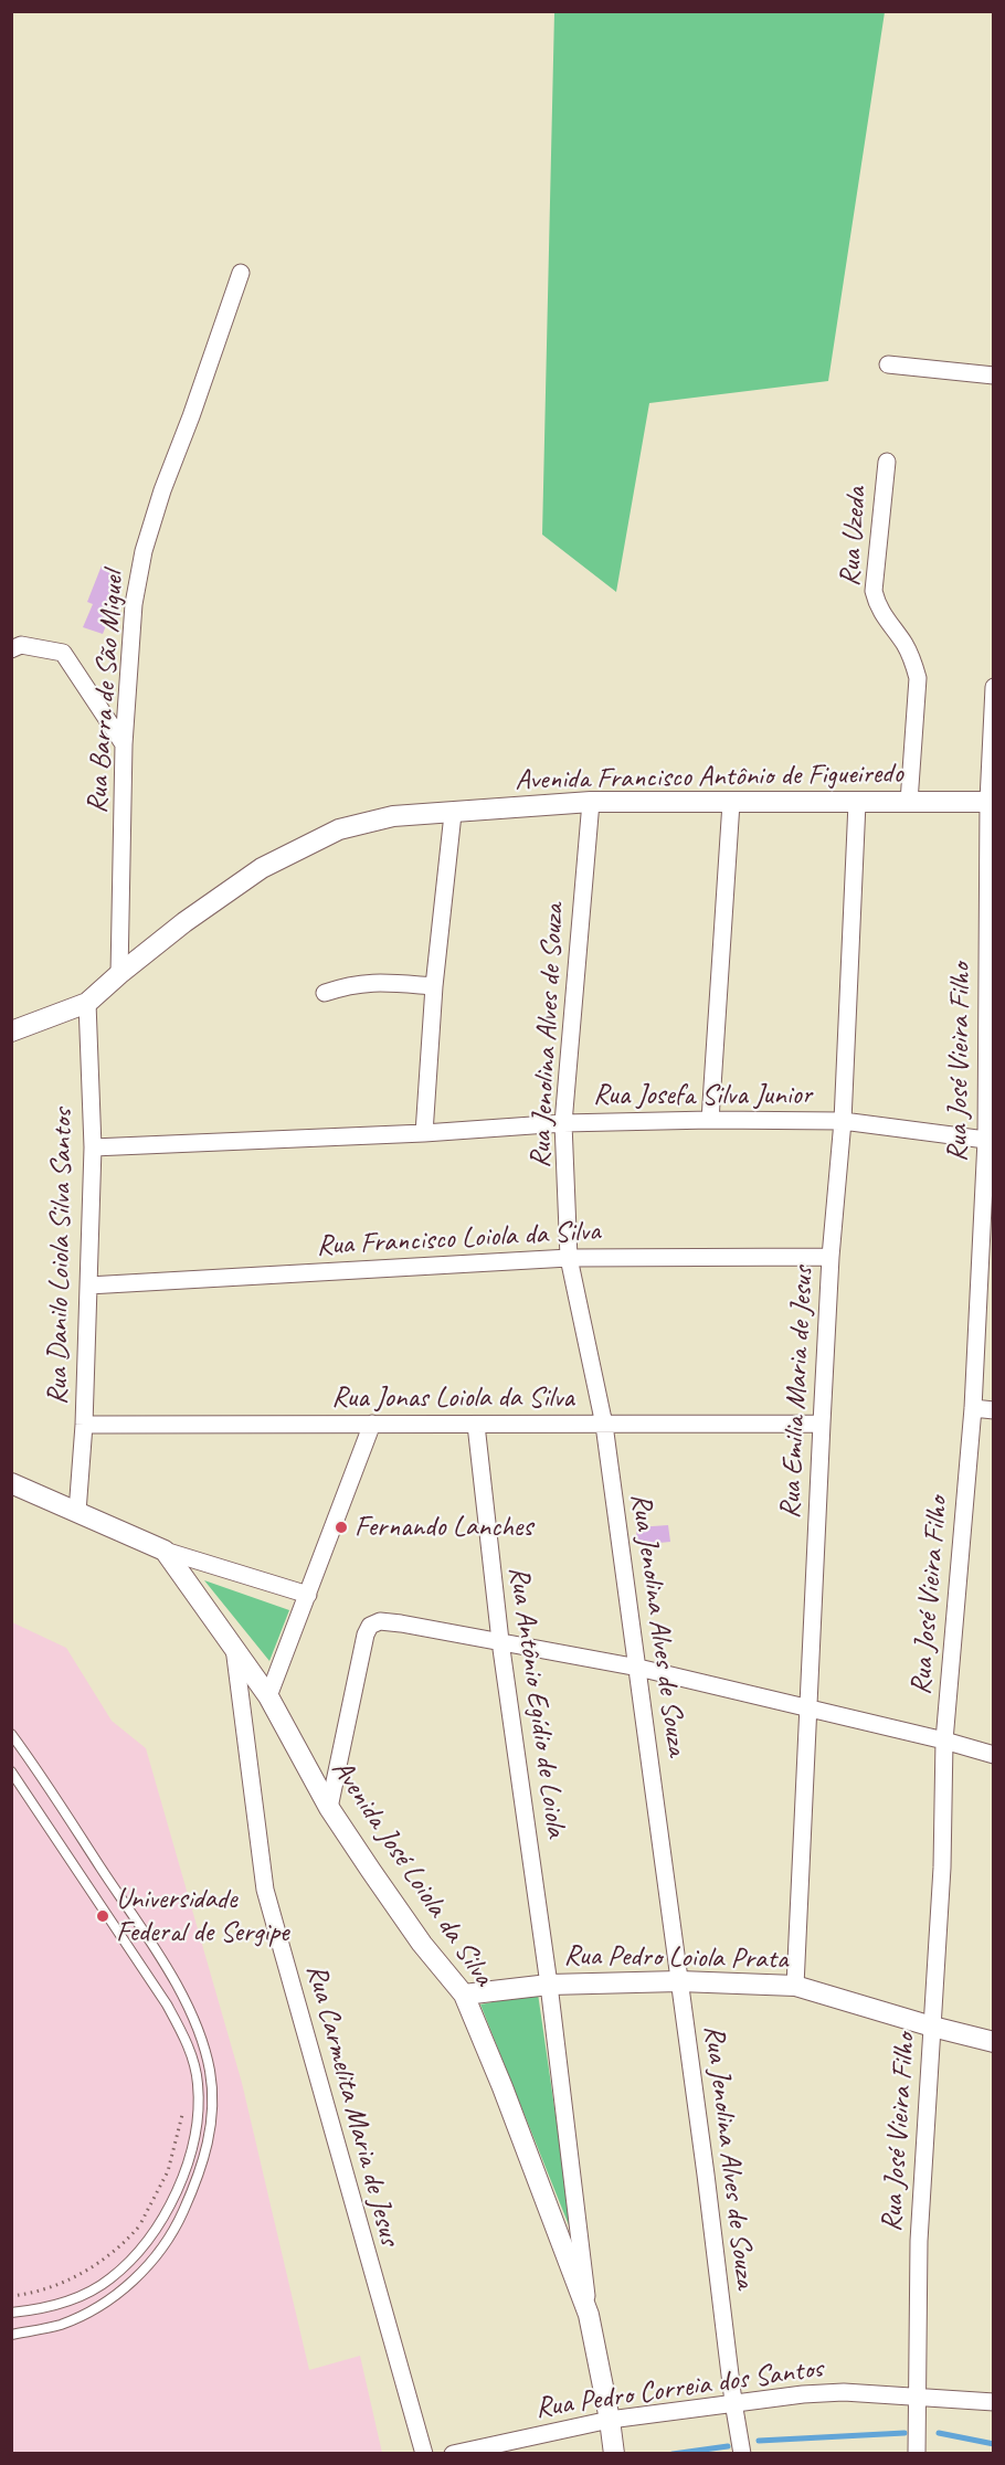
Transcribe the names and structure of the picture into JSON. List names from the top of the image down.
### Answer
{
  "streets": {
    "street": [
      "Rua Uzeda",
      "Rua Barra de São Miguel",
      "Avenida Francisco Antônio de Figueiredo",
      "Rua Jenolina Alves de Souza",
      "Rua José Vieira Filho",
      "Rua Josefa Silva Junior",
      "Rua Francisco Loiola da Silva",
      "Rua Danilo Loiola Silva Santos",
      "Rua Emilia Maria de Jesus",
      "Rua Jonas Loiola da Silva",
      "Rua Antônio Egídio de Loiola",
      "Avenida José Loiola da Silva",
      "Rua Pedro Loiola Prata",
      "Rua Carmelita Maria de Jesus",
      "Rua Pedro Correia dos Santos"
    ]
  },
  "crossings": [
    ["Rua Uzeda", "Avenida Francisco Antônio de Figueiredo"],
    ["Rua Barra de São Miguel", "Avenida Francisco Antônio de Figueiredo"],
    ["Avenida Francisco Antônio de Figueiredo", "Rua Jenolina Alves de Souza"],
    ["Avenida Francisco Antônio de Figueiredo", "Rua José Vieira Filho"],
    ["Avenida Francisco Antônio de Figueiredo", "Rua Danilo Loiola Silva Santos"],
    ["Avenida Francisco Antônio de Figueiredo", "Rua Emilia Maria de Jesus"],
    ["Rua Jenolina Alves de Souza", "Rua Josefa Silva Junior"],
    ["Rua Jenolina Alves de Souza", "Rua Francisco Loiola da Silva"],
    ["Rua Jenolina Alves de Souza", "Rua Jonas Loiola da Silva"],
    ["Rua Jenolina Alves de Souza", "Rua Pedro Loiola Prata"],
    ["Rua Jenolina Alves de Souza", "Rua Pedro Correia dos Santos"],
    ["Rua José Vieira Filho", "Rua Josefa Silva Junior"],
    ["Rua José Vieira Filho", "Rua Pedro Loiola Prata"],
    ["Rua José Vieira Filho", "Rua Pedro Correia dos Santos"],
    ["Rua Josefa Silva Junior", "Rua Danilo Loiola Silva Santos"],
    ["Rua Josefa Silva Junior", "Rua Emilia Maria de Jesus"],
    ["Rua Francisco Loiola da Silva", "Rua Danilo Loiola Silva Santos"],
    ["Rua Francisco Loiola da Silva", "Rua Emilia Maria de Jesus"],
    ["Rua Danilo Loiola Silva Santos", "Rua Jonas Loiola da Silva"],
    ["Rua Emilia Maria de Jesus", "Rua Jonas Loiola da Silva"],
    ["Rua Emilia Maria de Jesus", "Rua Pedro Loiola Prata"],
    ["Rua Jonas Loiola da Silva", "Rua Antônio Egídio de Loiola"],
    ["Rua Antônio Egídio de Loiola", "Avenida José Loiola da Silva"],
    ["Rua Antônio Egídio de Loiola", "Rua Pedro Loiola Prata"],
    ["Avenida José Loiola da Silva", "Rua Pedro Loiola Prata"],
    ["Avenida José Loiola da Silva", "Rua Carmelita Maria de Jesus"],
    ["Avenida José Loiola da Silva", "Rua Pedro Correia dos Santos"]
  ],
  "places": ["Fernando Lanches", "Universidade Federal de Sergipe"]
}
